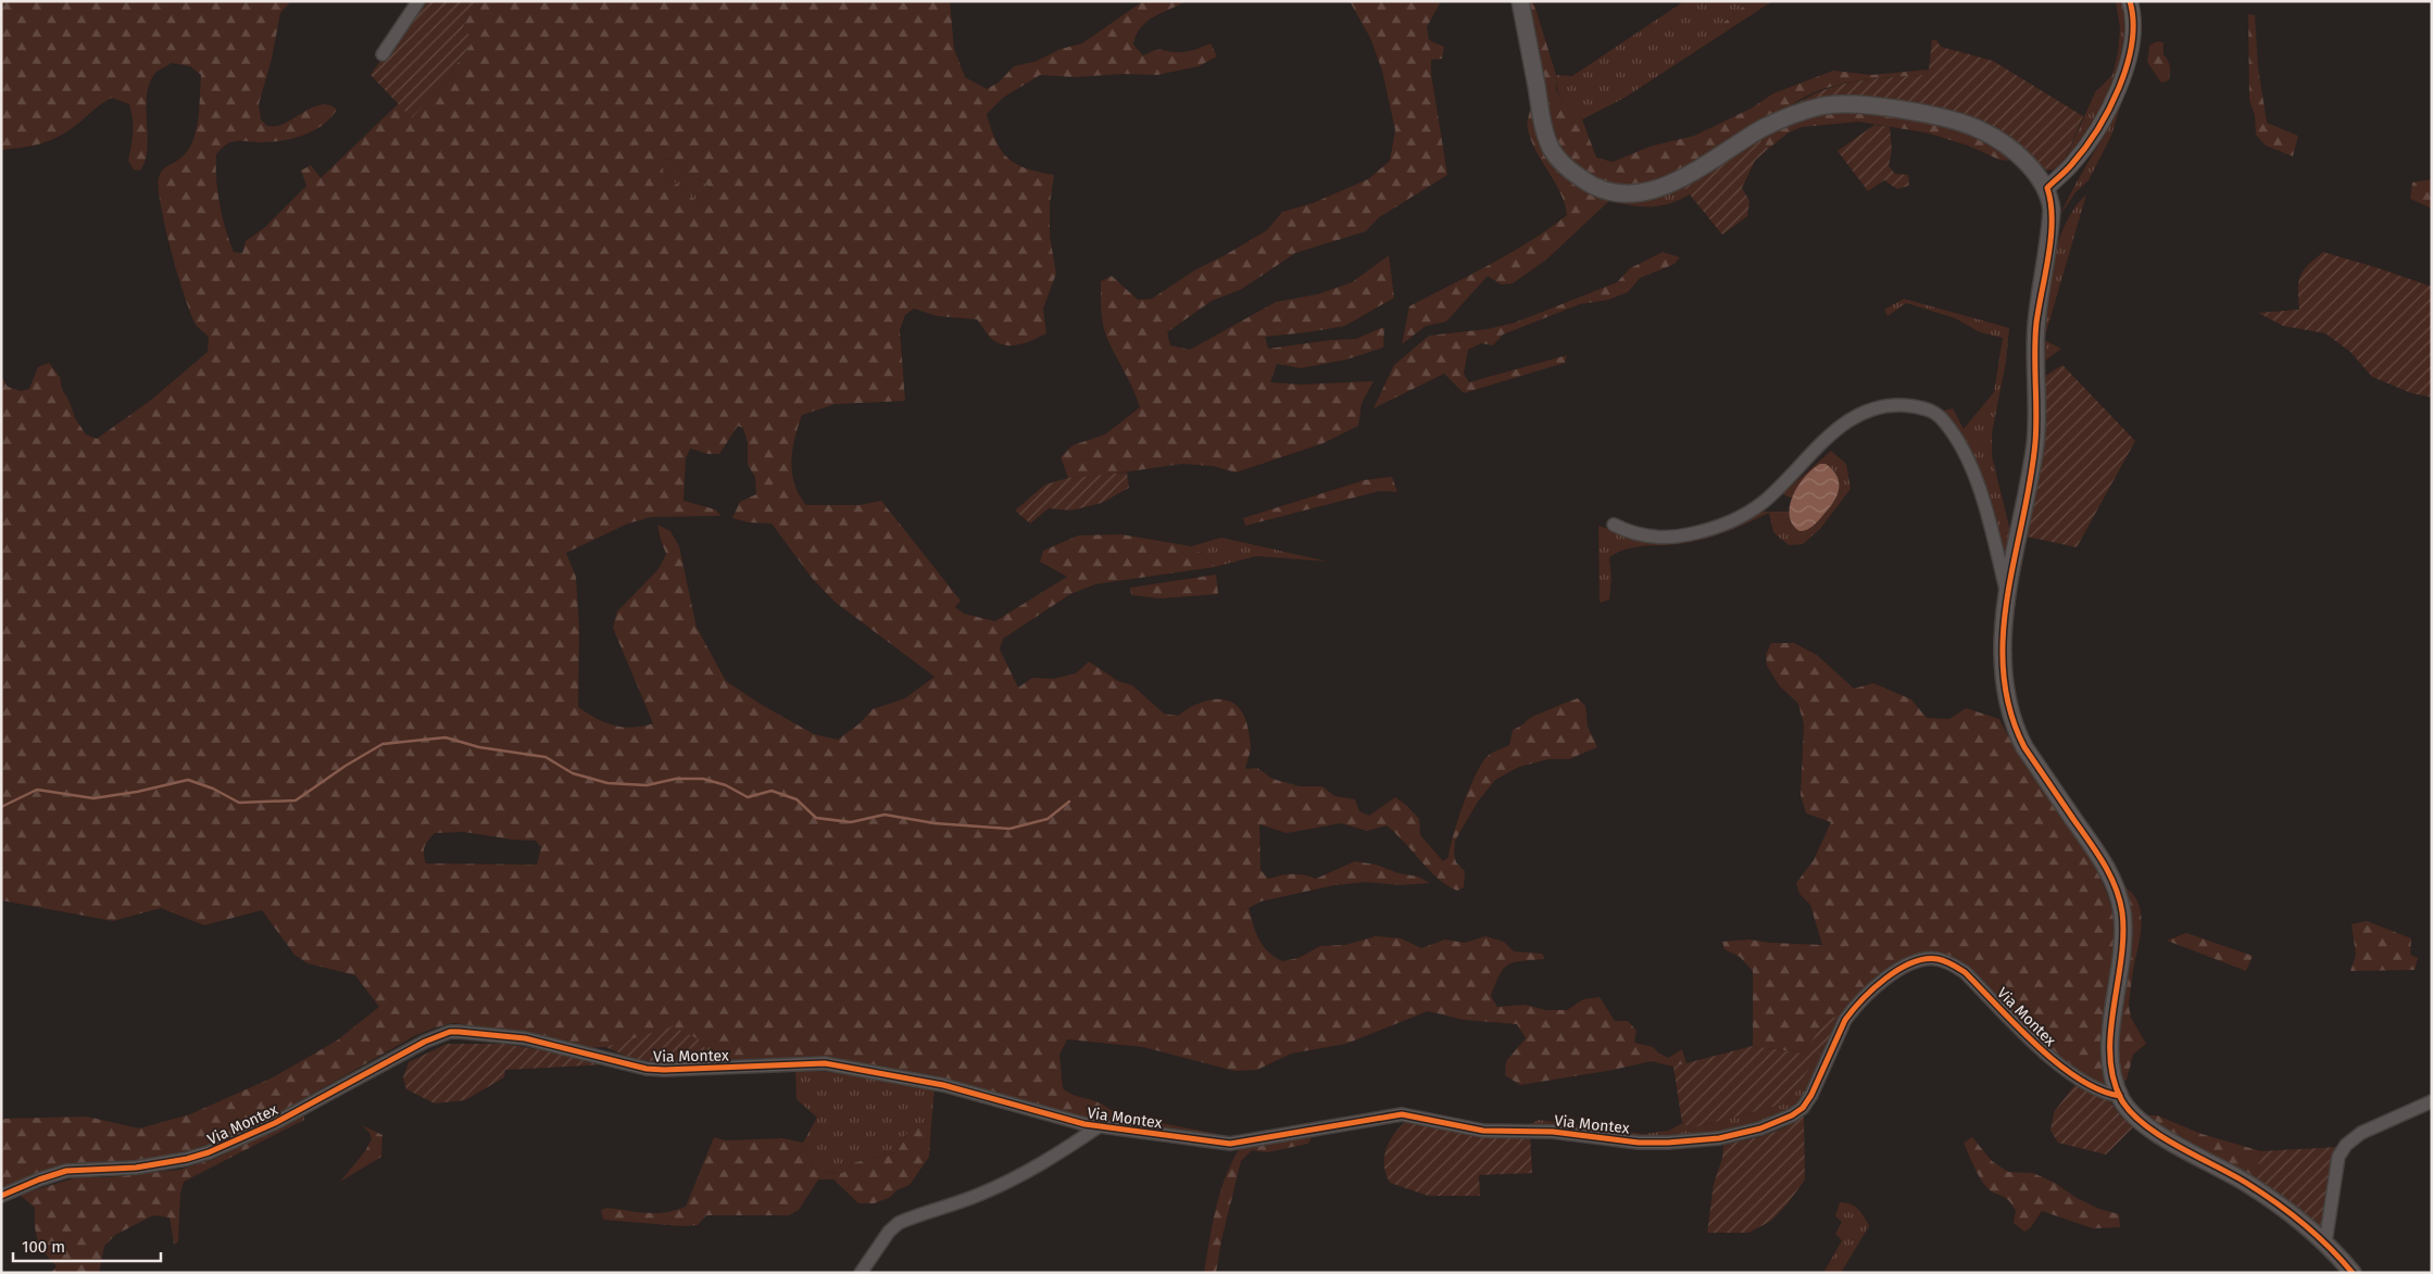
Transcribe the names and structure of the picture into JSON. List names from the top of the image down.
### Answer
{
  "streets": {
    "street": ["Via Montex"]
  },
  "scale_bar": "100 m"
}
